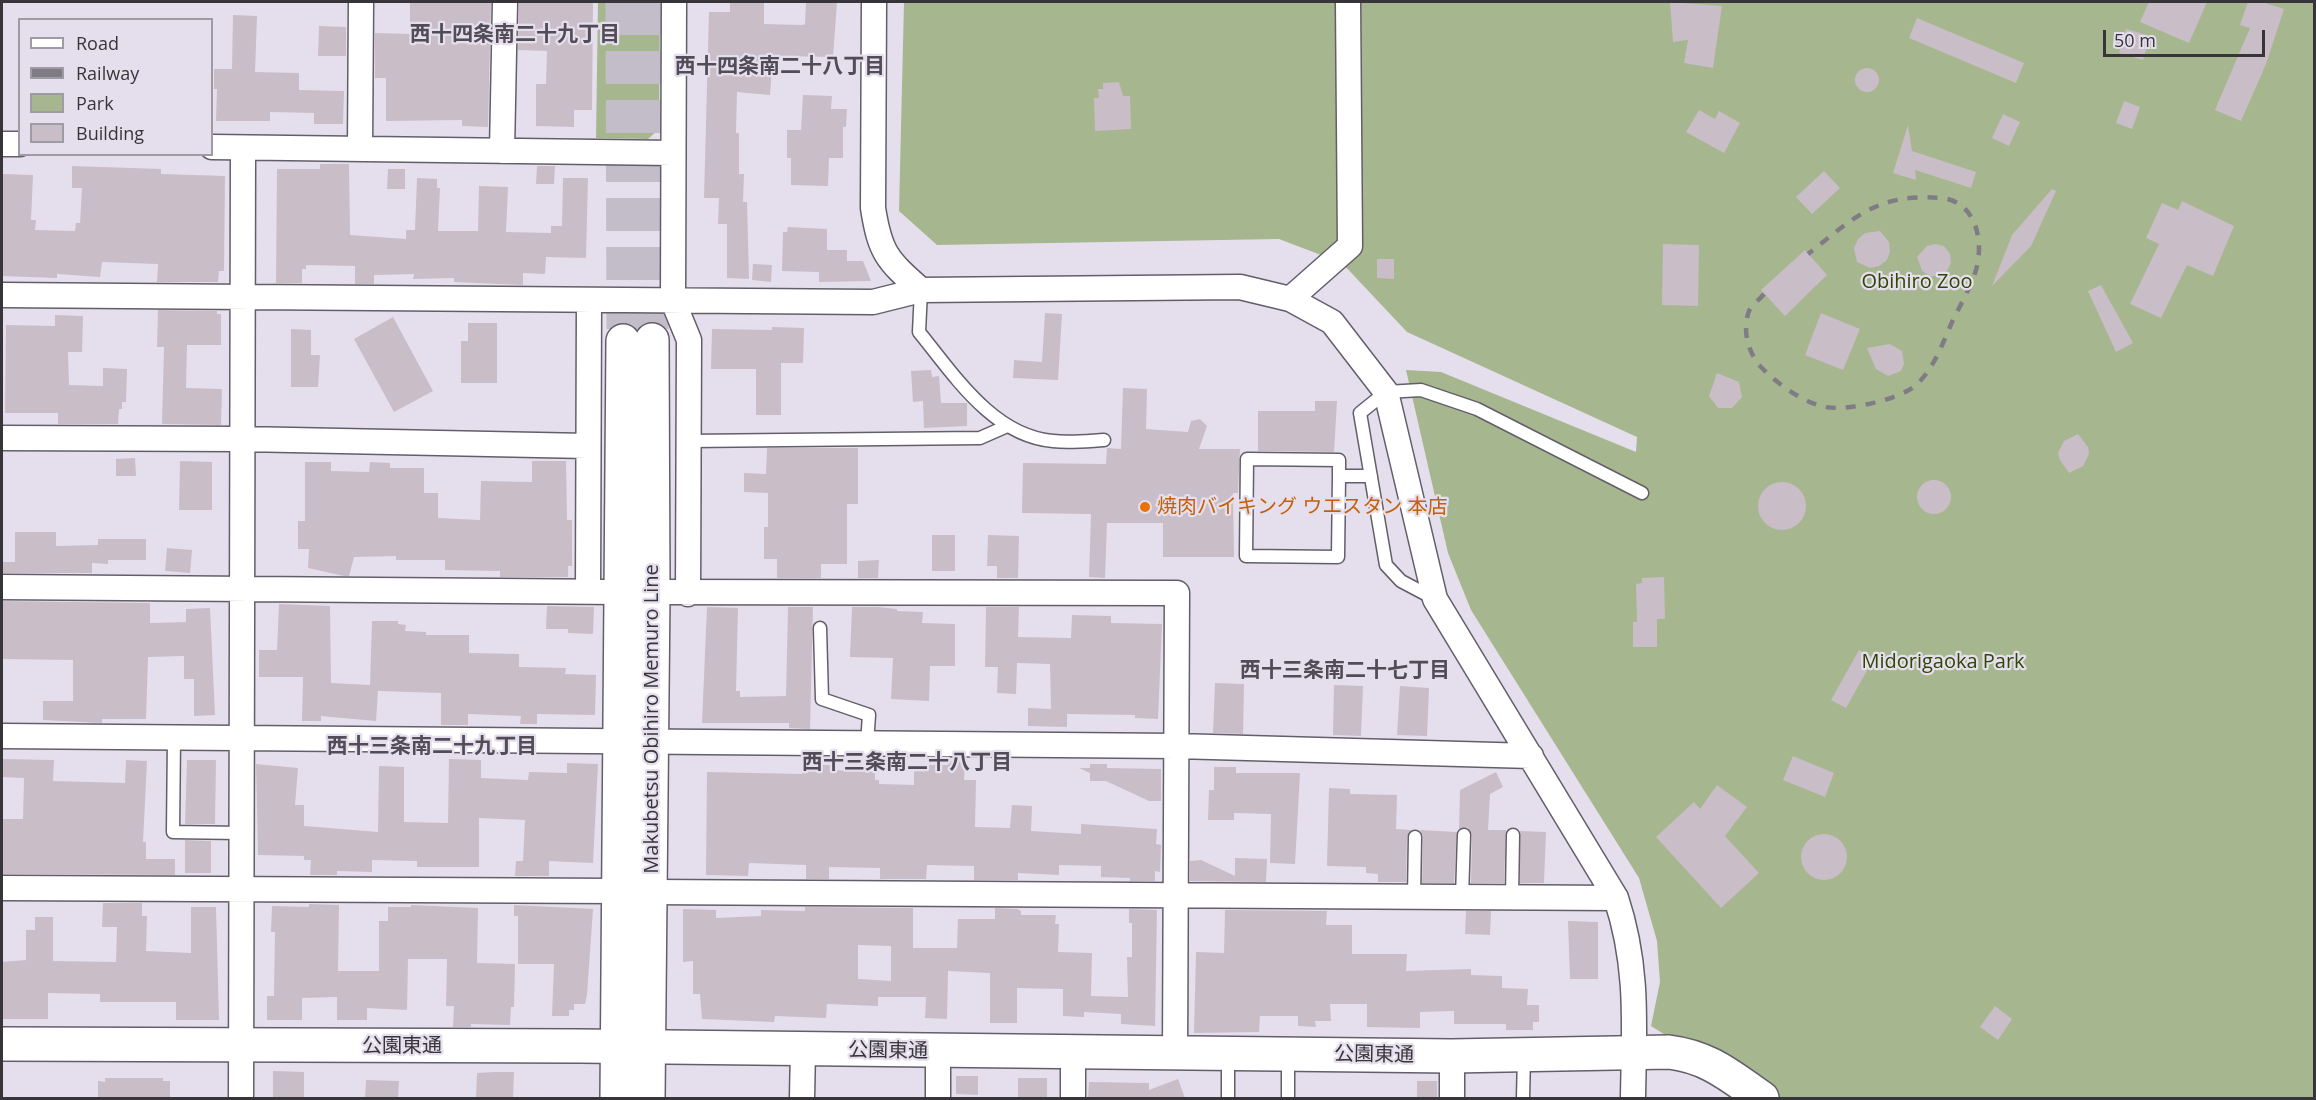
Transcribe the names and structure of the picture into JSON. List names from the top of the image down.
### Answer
{
  "streets": {
    "street": ["Makubetsu Obihiro Memuro Line", "公園東通"]
  },
  "crossings": [
    ["Makubetsu Obihiro Memuro Line", "公園東通"]
  ],
  "districts": [
    "西十四条南二十九丁目",
    "西十四条南二十八丁目",
    "西十三条南二十七丁目",
    "西十三条南二十九丁目",
    "西十三条南二十八丁目"
  ],
  "parks": ["Obihiro Zoo", "Midorigaoka Park"],
  "places": ["焼肉バイキング ウエスタン 本店"],
  "legend": [
    "Road",
    "Railway",
    "Park",
    "Building"
  ],
  "scale_bar": "50 m"
}
